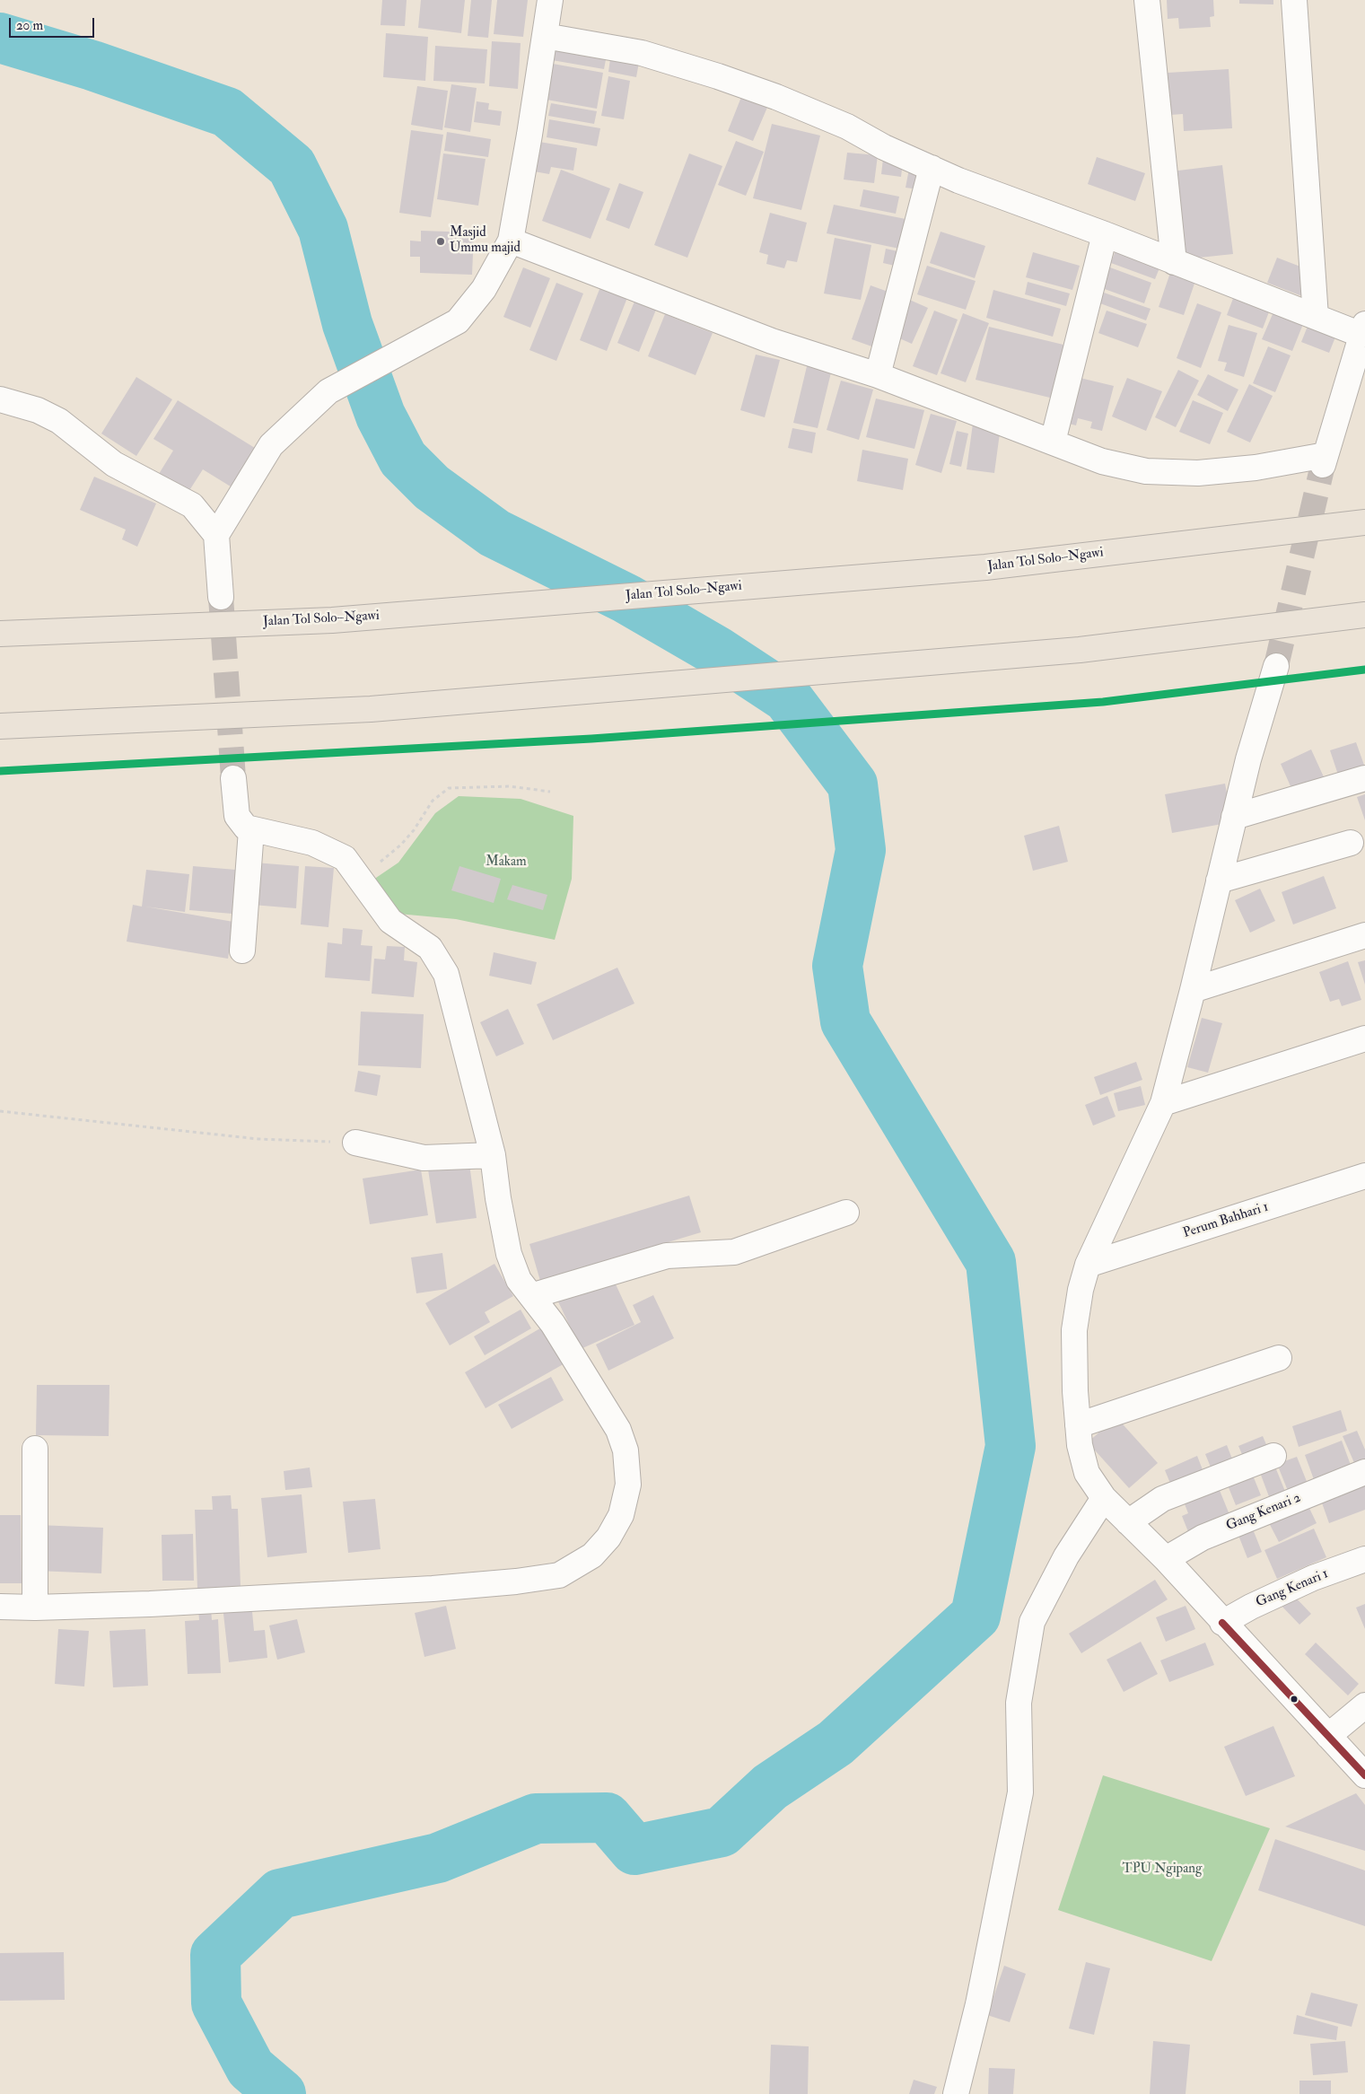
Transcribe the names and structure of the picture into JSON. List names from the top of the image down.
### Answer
{
  "streets": {
    "highway": ["Jalan Tol Solo–Ngawi"],
    "street": ["Perum Bahhari 1", "Gang Kenari 2", "Gang Kenari 1"]
  },
  "parks": ["Makam", "TPU Ngipang"],
  "places": ["Masjid Ummu majid"],
  "scale_bar": "20 m"
}
